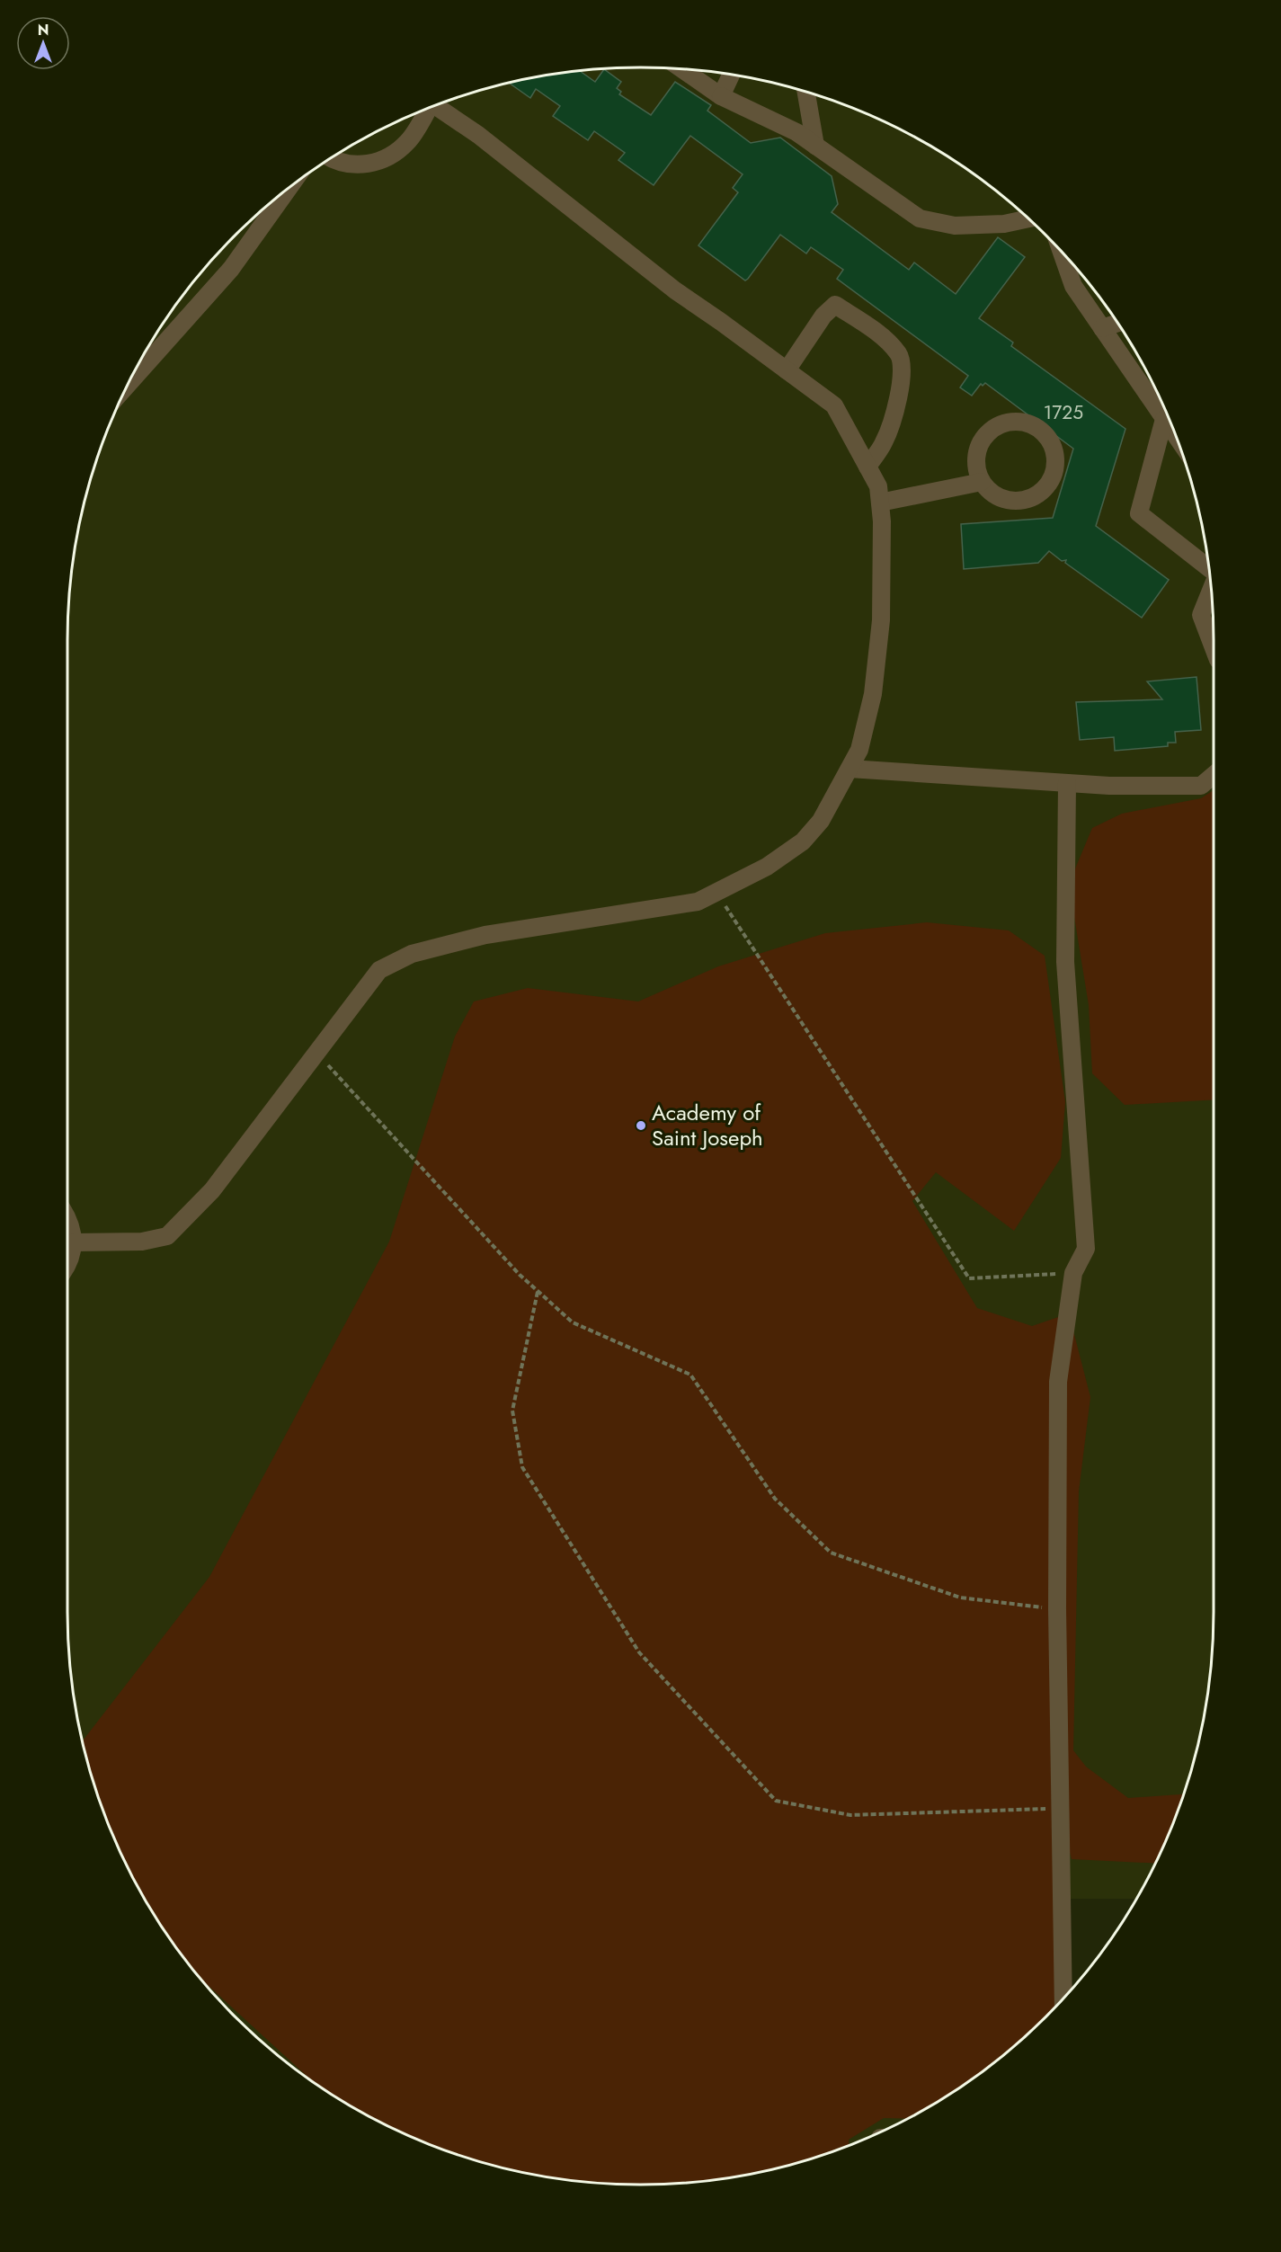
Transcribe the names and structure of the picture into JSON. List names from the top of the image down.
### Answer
{
  "places": ["Academy of Saint Joseph"],
  "house_numbers": ["1725"],
  "north": "top"
}
